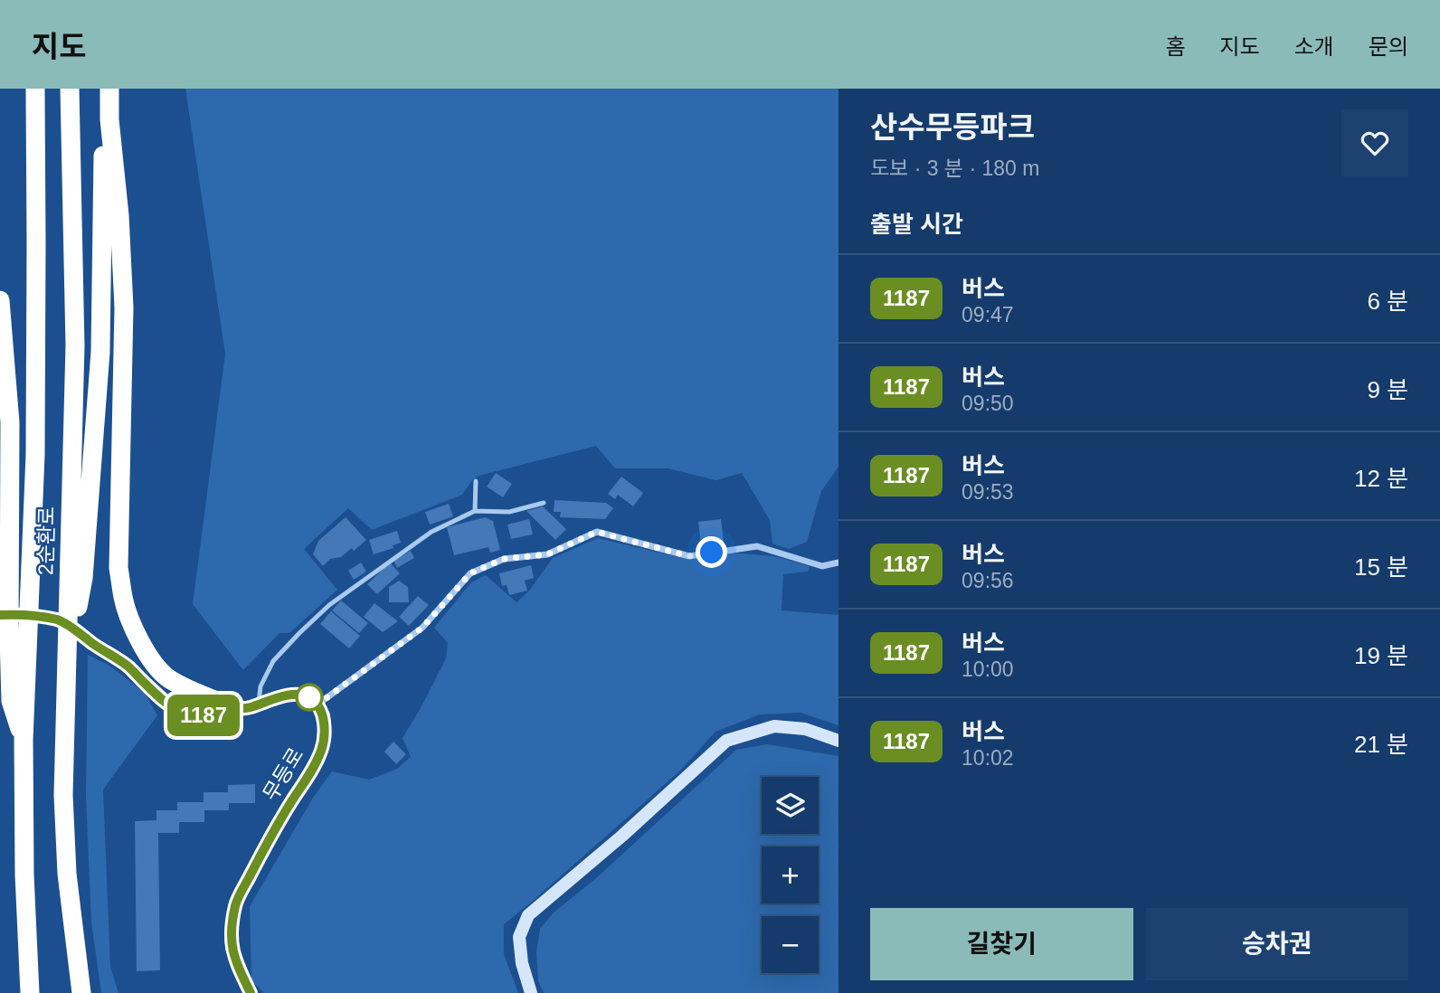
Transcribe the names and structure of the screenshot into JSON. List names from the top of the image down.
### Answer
{
  "streets": {
    "highway": ["2순환로"],
    "main road": ["무등로"]
  },
  "lines": ["bus line 1187"],
  "page": {
    "header": "지도",
    "nav": [
      "홈",
      "지도",
      "소개",
      "문의"
    ],
    "on_map": "1187",
    "heading": [
      ["산수무등파크", "도보 · 3 분 · 180 m"],
      "출발 시간"
    ],
    "list": [
      {
        "mark": "1187",
        "name": "버스",
        "note": "09:47",
        "value": "6 분"
      },
      {
        "mark": "1187",
        "name": "버스",
        "note": "09:50",
        "value": "9 분"
      },
      {
        "mark": "1187",
        "name": "버스",
        "note": "09:53",
        "value": "12 분"
      },
      {
        "mark": "1187",
        "name": "버스",
        "note": "09:56",
        "value": "15 분"
      },
      {
        "mark": "1187",
        "name": "버스",
        "note": "10:00",
        "value": "19 분"
      },
      {
        "mark": "1187",
        "name": "버스",
        "note": "10:02",
        "value": "21 분"
      }
    ],
    "map_buttons": ["+", "−"],
    "buttons": ["길찾기", "승차권"]
  }
}
